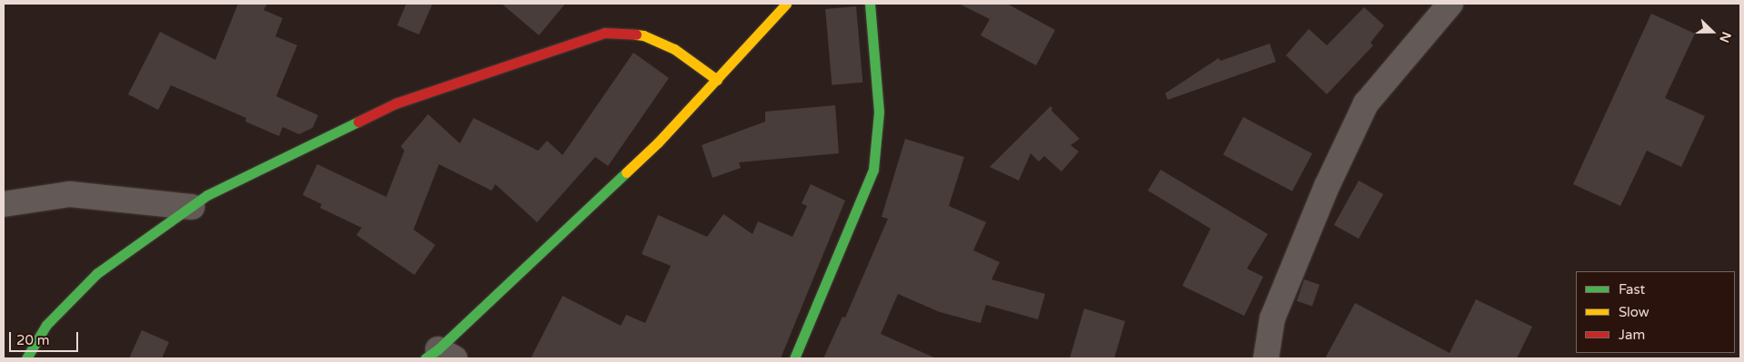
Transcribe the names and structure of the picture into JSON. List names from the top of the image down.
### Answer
{
  "legend": ["Fast", "Slow", "Jam"],
  "scale_bar": "20 m",
  "north": "right"
}
